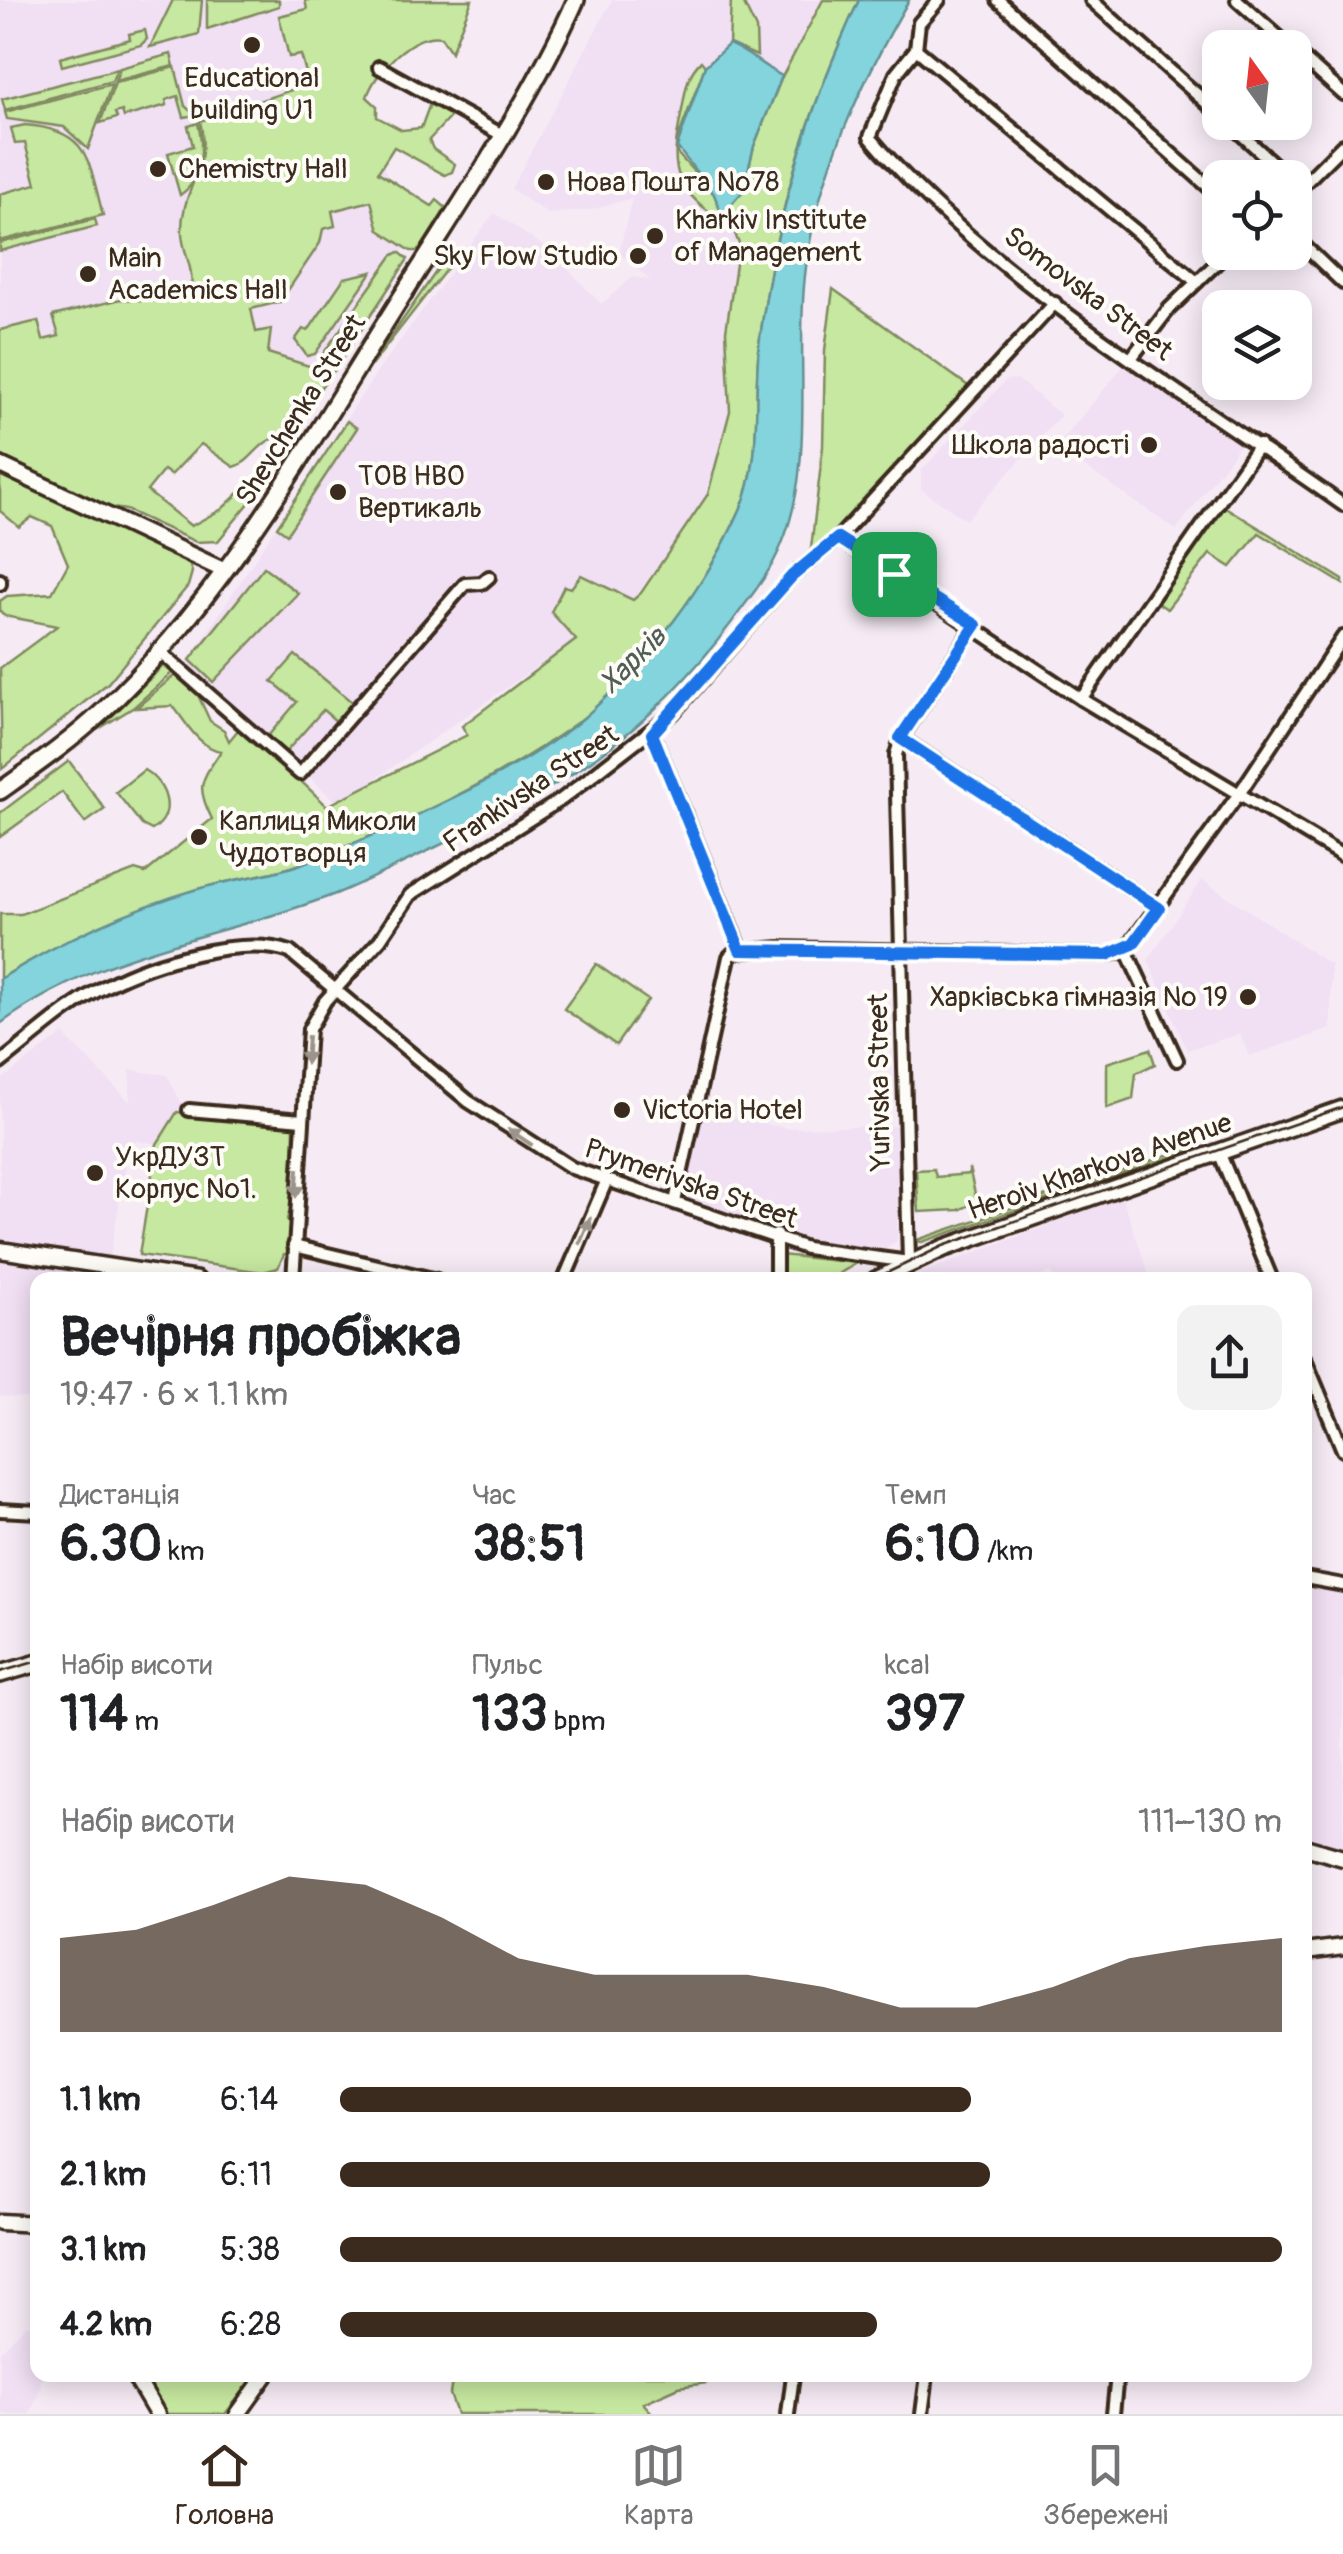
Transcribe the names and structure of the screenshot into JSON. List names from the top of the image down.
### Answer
{
  "streets": {
    "main road": ["Shevchenka Street", "Heroiv Kharkova Avenue"],
    "street": [
      "Somovska Street",
      "Frankivska Street",
      "Yurivska Street",
      "Prymerivska Street"
    ]
  },
  "crossings": [
    ["Somovska Street", "Frankivska Street"],
    ["Frankivska Street", "Prymerivska Street"],
    ["Yurivska Street", "Heroiv Kharkova Avenue"],
    ["Yurivska Street", "Prymerivska Street"],
    ["Heroiv Kharkova Avenue", "Prymerivska Street"]
  ],
  "water": ["Харків"],
  "places": [
    "Educational building U1",
    "Chemistry Hall",
    "Нова Пошта №78",
    "Kharkiv Institute of Management",
    "Sky Flow Studio",
    "Main Academics Hall",
    "Школа радості",
    "ТОВ НВО Вертикаль",
    "Каплиця Миколи Чудотворця",
    "Харківська гімназія № 19",
    "Victoria Hotel",
    "УкрДУЗТ Корпус №1."
  ],
  "north": "top",
  "page": {
    "heading": ["Вечірня пробіжка", "19:47 · 6 × 1.1 km"],
    "stats": [
      ["Дистанція", "6.30 km"],
      ["Час", "38:51"],
      ["Темп", "6:10 /km"],
      ["Набір висоти", "114 m"],
      ["Пульс", "133 bpm"],
      ["kcal", "397"]
    ],
    "chart": ["Набір висоти", "111–130 m"],
    "list": [
      {
        "name": "1.1 km",
        "note": "6:14"
      },
      {
        "name": "2.1 km",
        "note": "6:11"
      },
      {
        "name": "3.1 km",
        "note": "5:38"
      },
      {
        "name": "4.2 km",
        "note": "6:28"
      }
    ],
    "tabs": ["Головна", "Карта", "Збережені"]
  }
}
